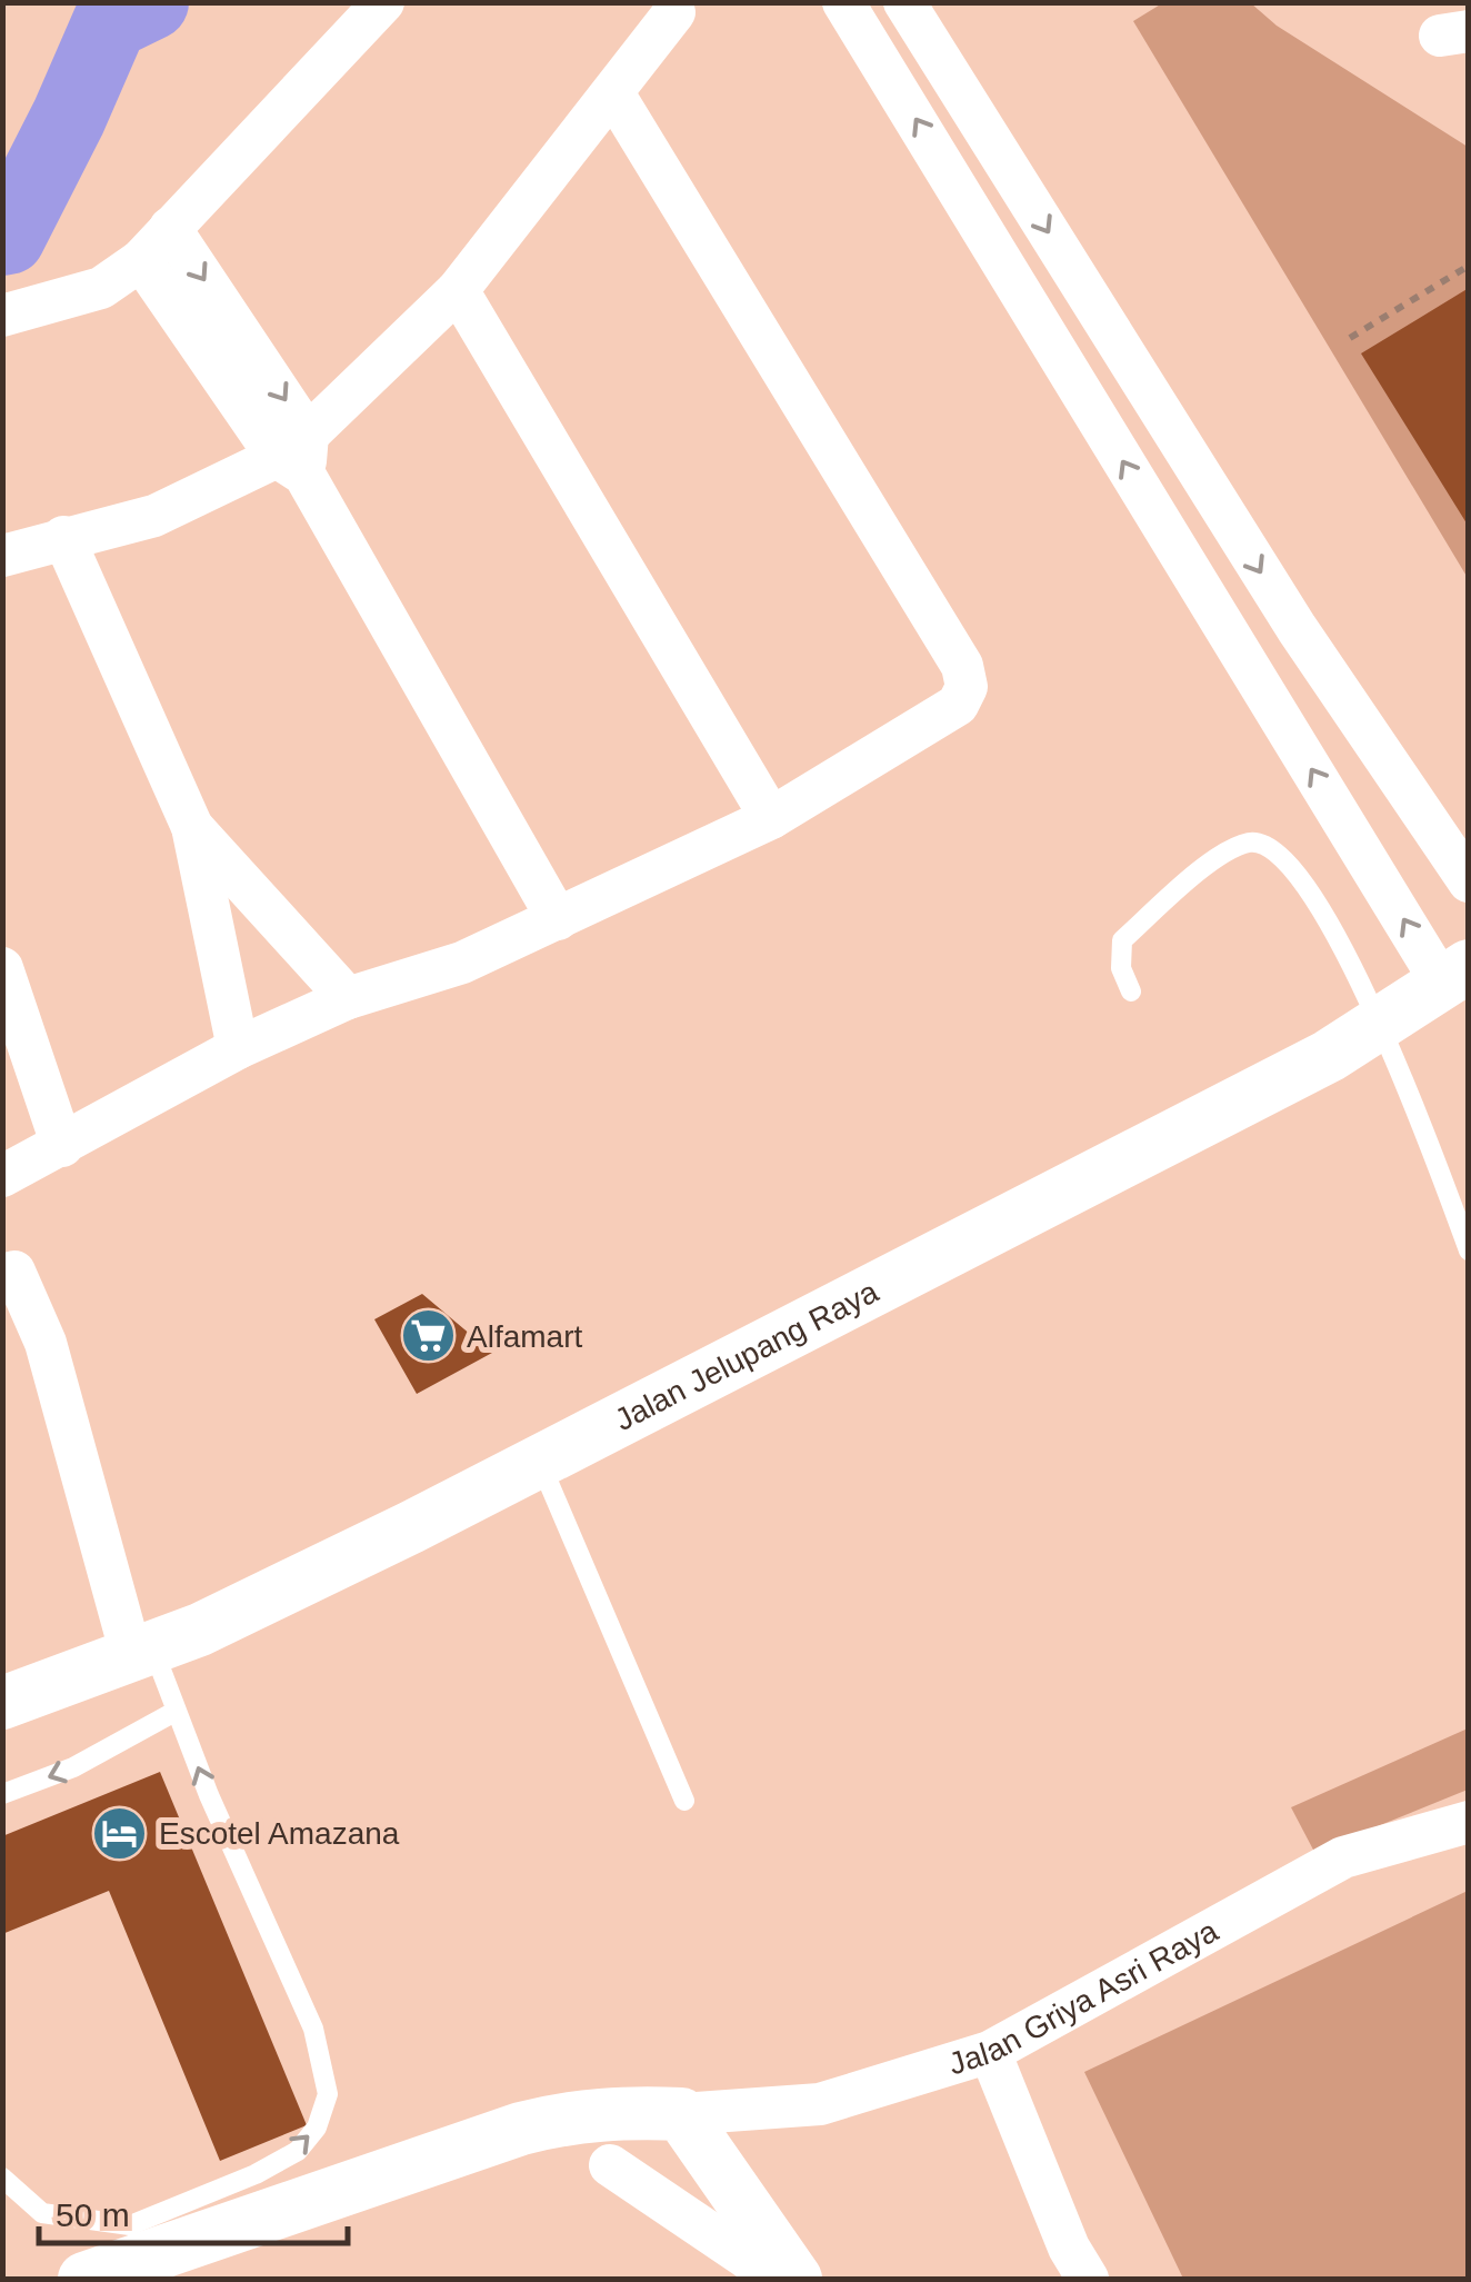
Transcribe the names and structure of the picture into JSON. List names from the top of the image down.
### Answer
{
  "streets": {
    "street": ["Jalan Jelupang Raya", "Jalan Griya Asri Raya"]
  },
  "places": {
    "supermarket": ["Alfamart"],
    "hotel": ["Escotel Amazana"]
  },
  "scale_bar": "50 m"
}
